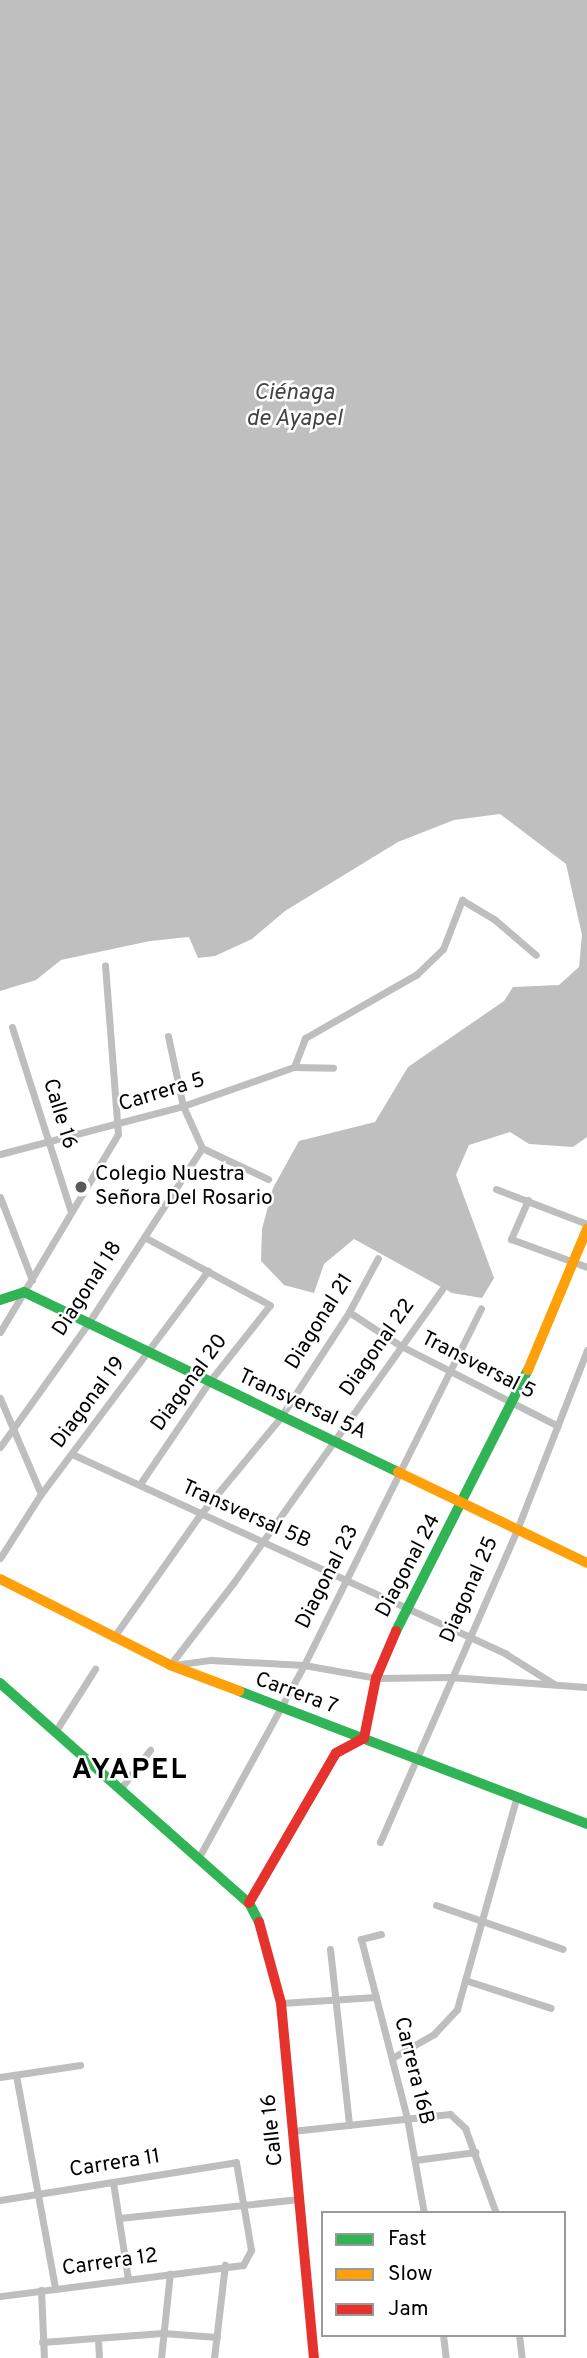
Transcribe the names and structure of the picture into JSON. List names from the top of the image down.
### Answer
{
  "streets": {
    "street": [
      "Carrera 5",
      "Calle 16",
      "Diagonal 18",
      "Diagonal 21",
      "Diagonal 22",
      "Transversal 5",
      "Diagonal 20",
      "Diagonal 19",
      "Transversal 5A",
      "Transversal 5B",
      "Diagonal 24",
      "Diagonal 23",
      "Diagonal 25",
      "Carrera 7",
      "Carrera 16B",
      "Carrera 11",
      "Carrera 12"
    ]
  },
  "crossings": [
    ["Carrera 5", "Calle 16"],
    ["Diagonal 18", "Transversal 5A"],
    ["Diagonal 21", "Transversal 5"],
    ["Diagonal 21", "Transversal 5A"],
    ["Diagonal 21", "Transversal 5B"],
    ["Diagonal 21", "Carrera 7"],
    ["Diagonal 22", "Transversal 5"],
    ["Diagonal 22", "Transversal 5A"],
    ["Diagonal 22", "Transversal 5B"],
    ["Diagonal 22", "Carrera 7"],
    ["Transversal 5", "Diagonal 24"],
    ["Transversal 5", "Diagonal 23"],
    ["Transversal 5", "Diagonal 25"],
    ["Diagonal 20", "Diagonal 19"],
    ["Diagonal 20", "Transversal 5A"],
    ["Diagonal 20", "Transversal 5B"],
    ["Diagonal 19", "Transversal 5A"],
    ["Diagonal 19", "Transversal 5B"],
    ["Transversal 5A", "Diagonal 24"],
    ["Transversal 5A", "Diagonal 23"],
    ["Transversal 5A", "Diagonal 25"],
    ["Transversal 5B", "Diagonal 24"],
    ["Transversal 5B", "Diagonal 23"],
    ["Transversal 5B", "Diagonal 25"],
    ["Diagonal 24", "Carrera 7"],
    ["Diagonal 23", "Carrera 7"],
    ["Diagonal 25", "Carrera 7"]
  ],
  "districts": ["AYAPEL"],
  "water": ["Ciénaga de Ayapel"],
  "places": ["Colegio Nuestra Señora Del Rosario"],
  "legend": ["Fast", "Slow", "Jam"]
}
